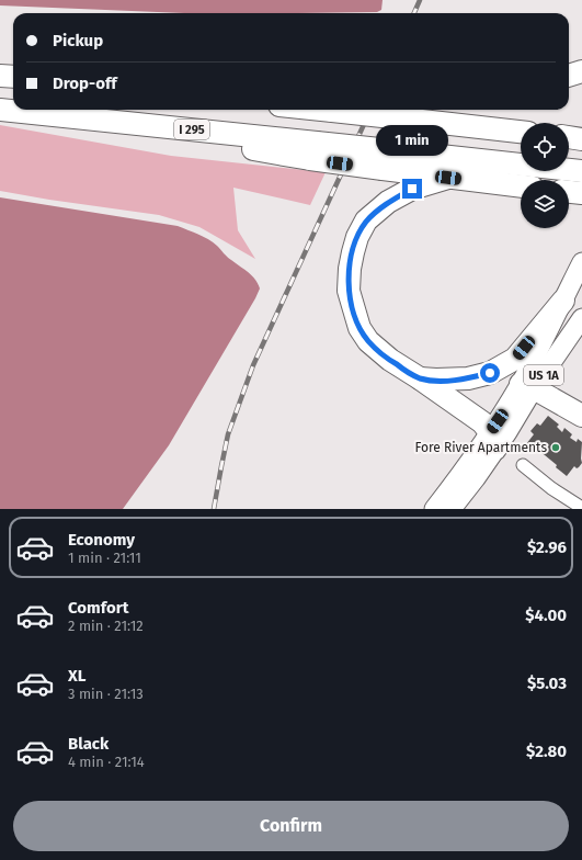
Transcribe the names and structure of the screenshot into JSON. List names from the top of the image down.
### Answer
{
  "streets": {
    "highway": ["I 295", "US 1A"]
  },
  "places": ["Fore River Apartments"],
  "page": {
    "banner": ["Pickup", "Drop-off"],
    "bubble": "1 min",
    "list": [
      {
        "name": "Economy",
        "note": "1 min · 21:11",
        "value": "$2.96"
      },
      {
        "name": "Comfort",
        "note": "2 min · 21:12",
        "value": "$4.00"
      },
      {
        "name": "XL",
        "note": "3 min · 21:13",
        "value": "$5.03"
      },
      {
        "name": "Black",
        "note": "4 min · 21:14",
        "value": "$2.80"
      }
    ],
    "buttons": "Confirm"
  }
}
